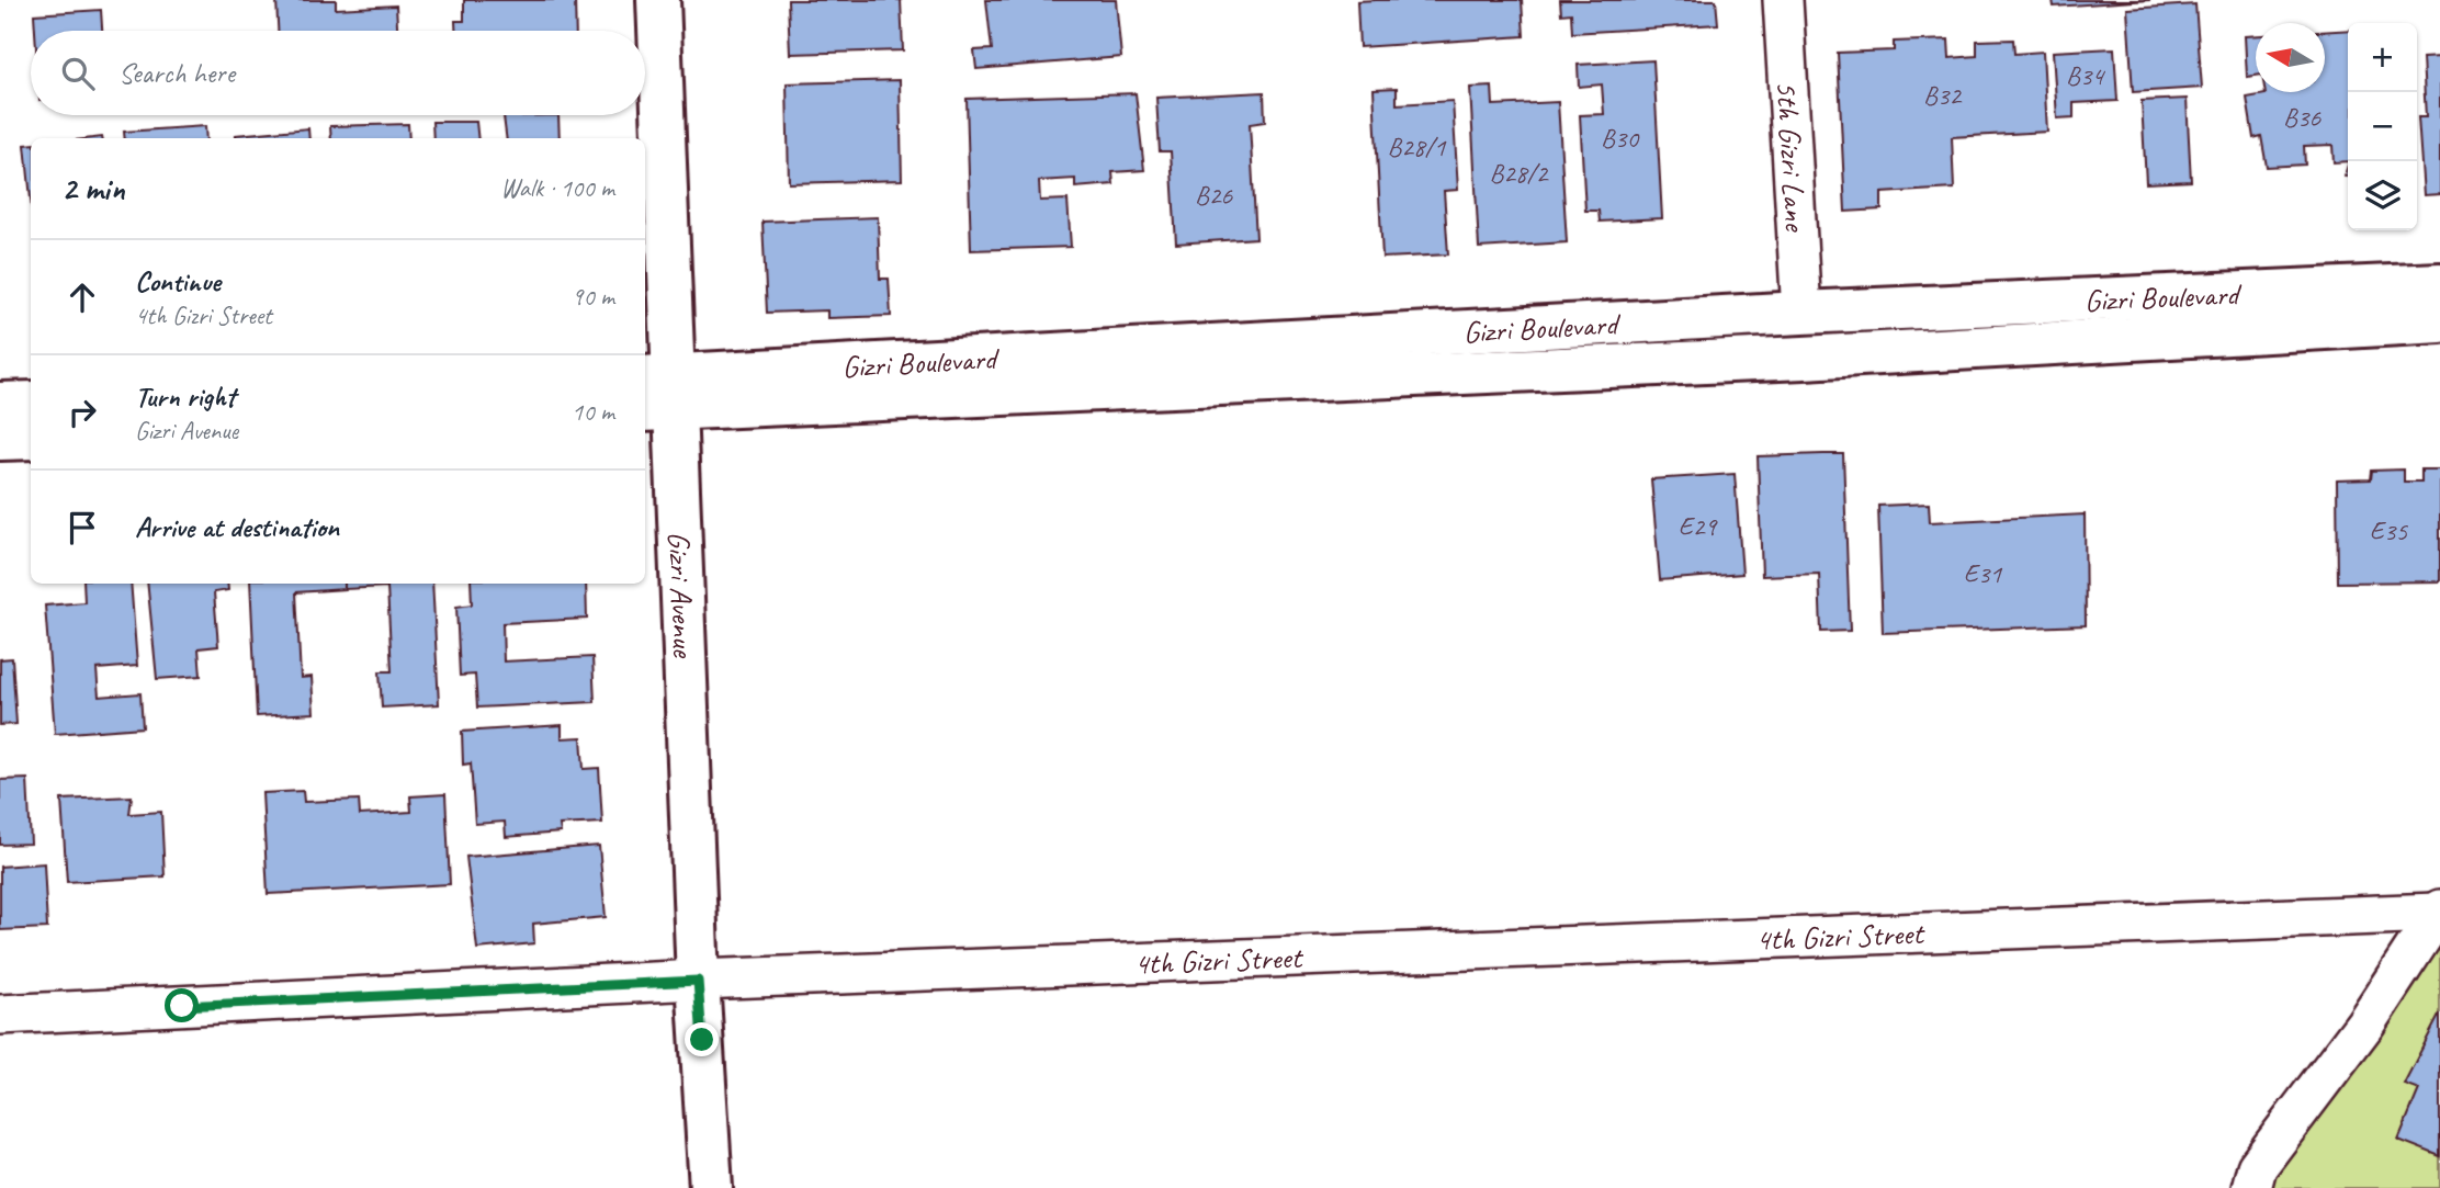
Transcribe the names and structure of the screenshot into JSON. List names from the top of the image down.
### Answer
{
  "streets": {
    "main road": ["Gizri Boulevard", "Gizri Avenue"],
    "street": ["5th Gizri Lane", "4th Gizri Street"]
  },
  "crossings": [
    ["5th Gizri Lane", "Gizri Boulevard"],
    ["Gizri Boulevard", "Gizri Avenue"],
    ["Gizri Avenue", "4th Gizri Street"]
  ],
  "house_numbers": [
    "B34",
    "B32",
    "B36",
    "B30",
    "B28/1",
    "B28/2",
    "B26",
    "E29",
    "E35",
    "E31"
  ],
  "north": "left",
  "page": {
    "map_buttons": ["+", "−"],
    "search": "Search here",
    "heading": ["2 min", "Walk · 100 m"],
    "list": [
      ["Continue", "4th Gizri Street", "90 m"],
      ["Turn right", "Gizri Avenue", "10 m"],
      "Arrive at destination"
    ]
  }
}
